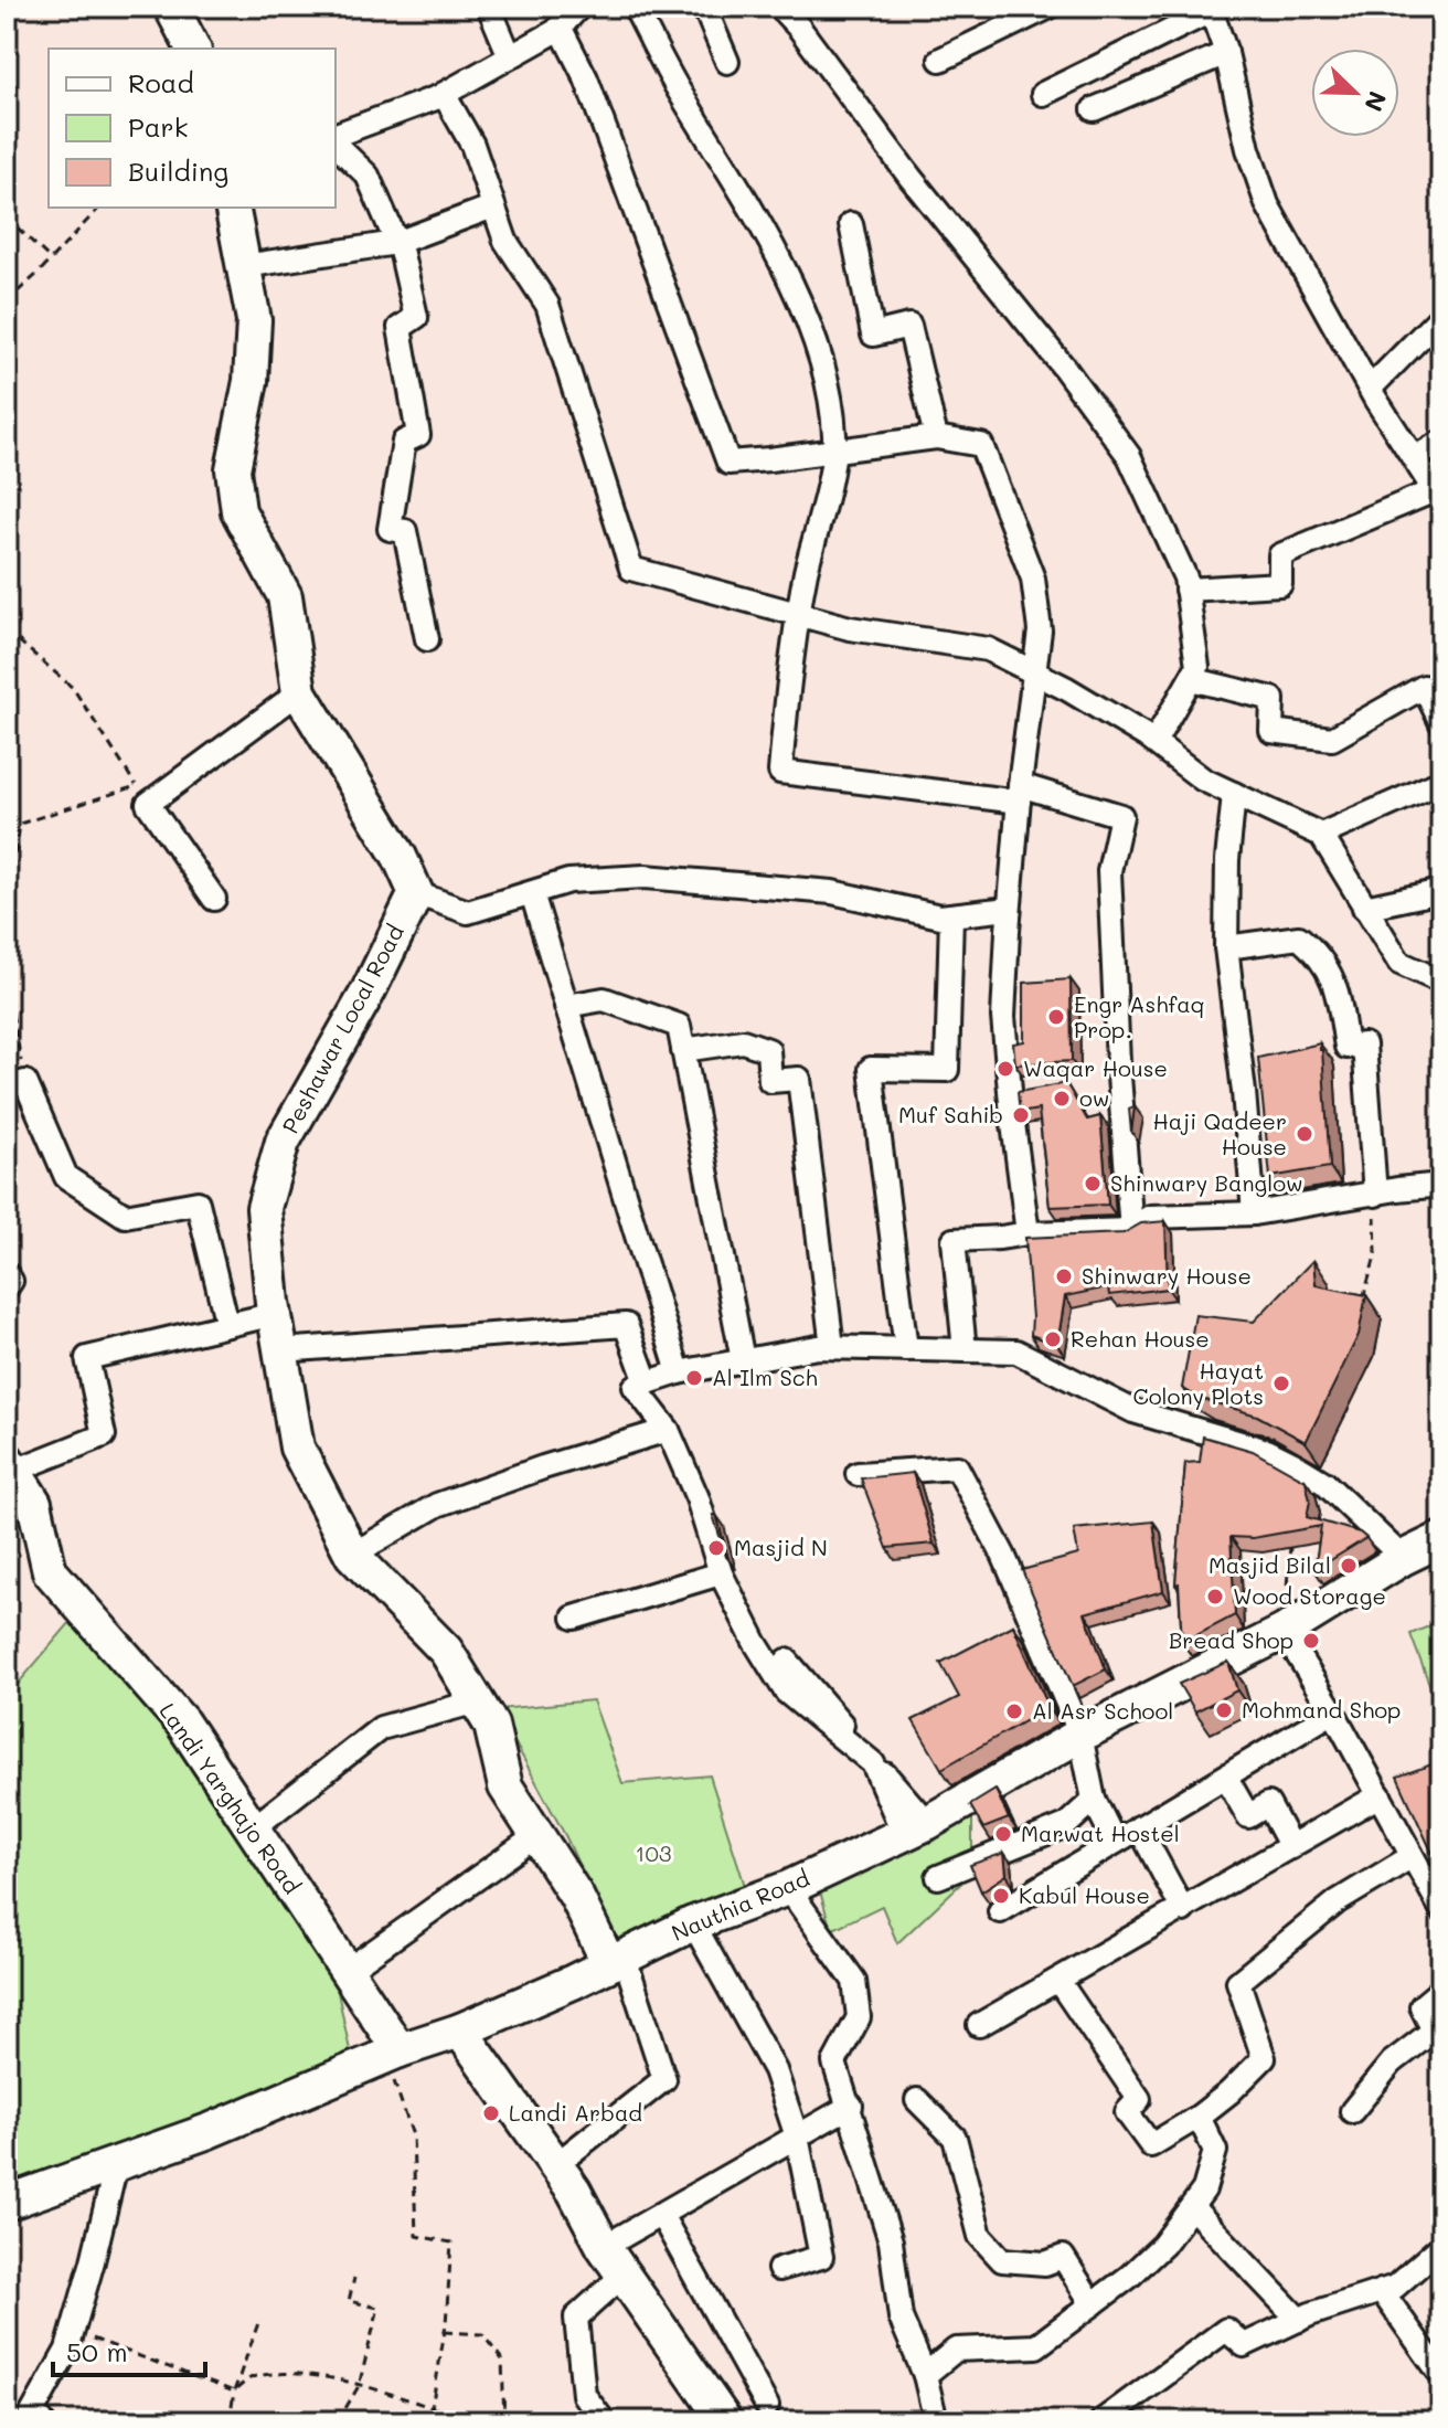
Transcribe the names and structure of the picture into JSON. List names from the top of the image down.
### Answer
{
  "streets": {
    "street": ["Peshawar Local Road", "Landi Yarghajo Road", "Nauthia Road"]
  },
  "crossings": [
    ["Peshawar Local Road", "Nauthia Road"],
    ["Landi Yarghajo Road", "Nauthia Road"]
  ],
  "parks": ["103"],
  "places": [
    "Engr Ashfaq Prop.",
    "Waqar House",
    "ow",
    "Muf Sahib",
    "Haji Qadeer House",
    "Shinwary Banglow",
    "Shinwary House",
    "Rehan House",
    "Al Ilm Sch",
    "Hayat Colony Plots",
    "Masjid N",
    "Masjid Bilal",
    "Wood Storage",
    "Bread Shop",
    "Mohmand Shop",
    "Al Asr School",
    "Marwat Hostel",
    "Kabul House",
    "Landi Arbad"
  ],
  "legend": ["Road", "Park", "Building"],
  "scale_bar": "50 m",
  "north": "bottom right"
}
